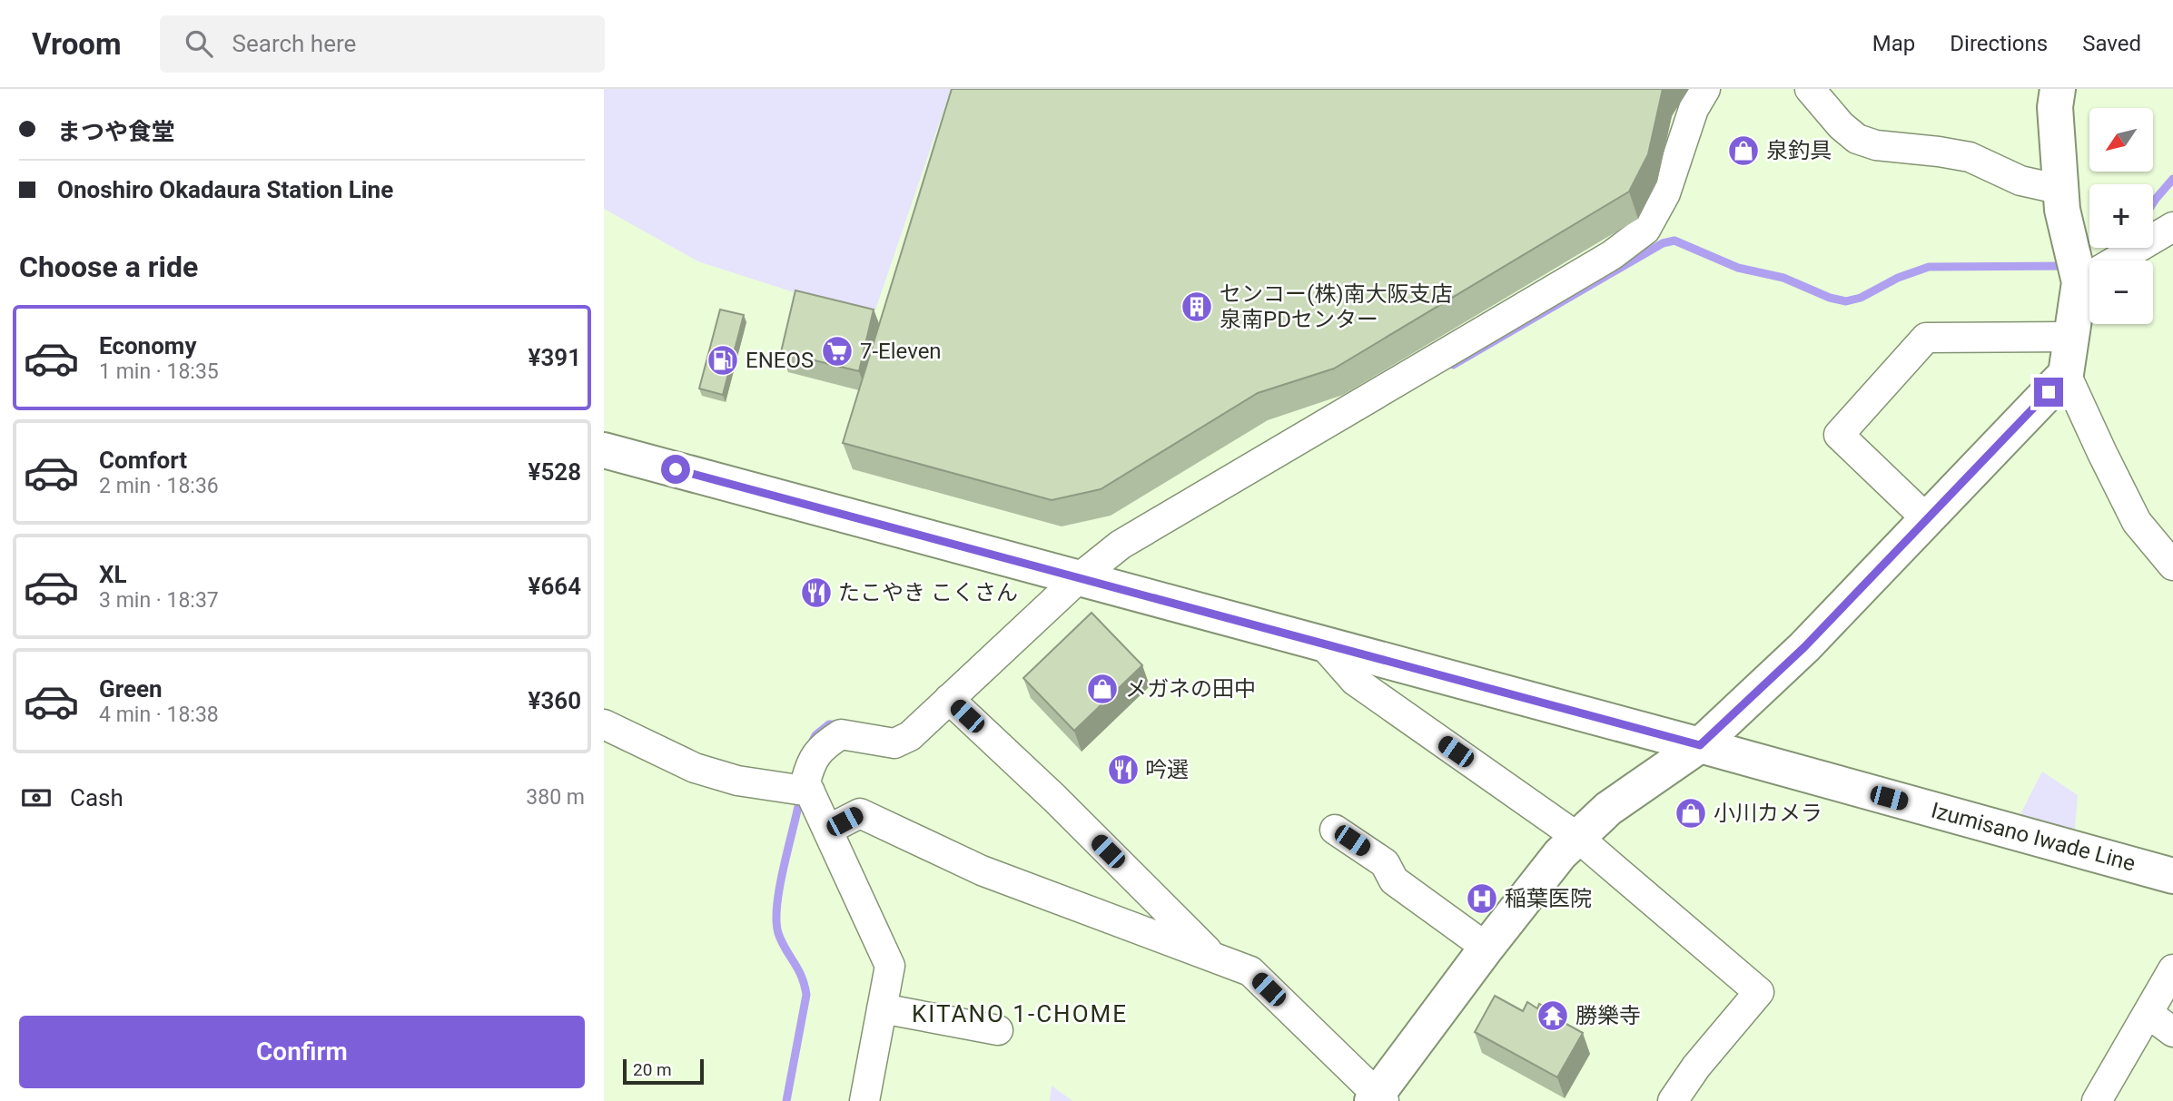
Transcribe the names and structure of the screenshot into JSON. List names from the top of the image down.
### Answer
{
  "streets": {
    "main road": ["Izumisano Iwade Line"]
  },
  "districts": ["KITANO 1-CHOME"],
  "places": {
    "shop": ["泉釣具", "メガネの田中", "小川カメラ"],
    "building": ["センコー(株)南大阪支店 泉南PDセンター"],
    "supermarket": ["7-Eleven"],
    "fuel station": ["ENEOS"],
    "restaurant": ["たこやき こくさん", "吟選"],
    "hospital": ["稲葉医院"],
    "temple": ["勝樂寺"]
  },
  "scale_bar": "20 m",
  "north": "bottom left",
  "page": {
    "header": "Vroom",
    "search": "Search here",
    "nav": ["Map", "Directions", "Saved"],
    "banner": ["まつや食堂", "Onoshiro Okadaura Station Line"],
    "map_buttons": ["+", "−"],
    "heading": "Choose a ride",
    "list": [
      {
        "name": "Economy",
        "note": "1 min · 18:35",
        "value": "¥391"
      },
      {
        "name": "Comfort",
        "note": "2 min · 18:36",
        "value": "¥528"
      },
      {
        "name": "XL",
        "note": "3 min · 18:37",
        "value": "¥664"
      },
      {
        "name": "Green",
        "note": "4 min · 18:38",
        "value": "¥360"
      }
    ],
    "pay": ["Cash", "380 m"],
    "buttons": "Confirm",
    "scale": "20 m"
  }
}
